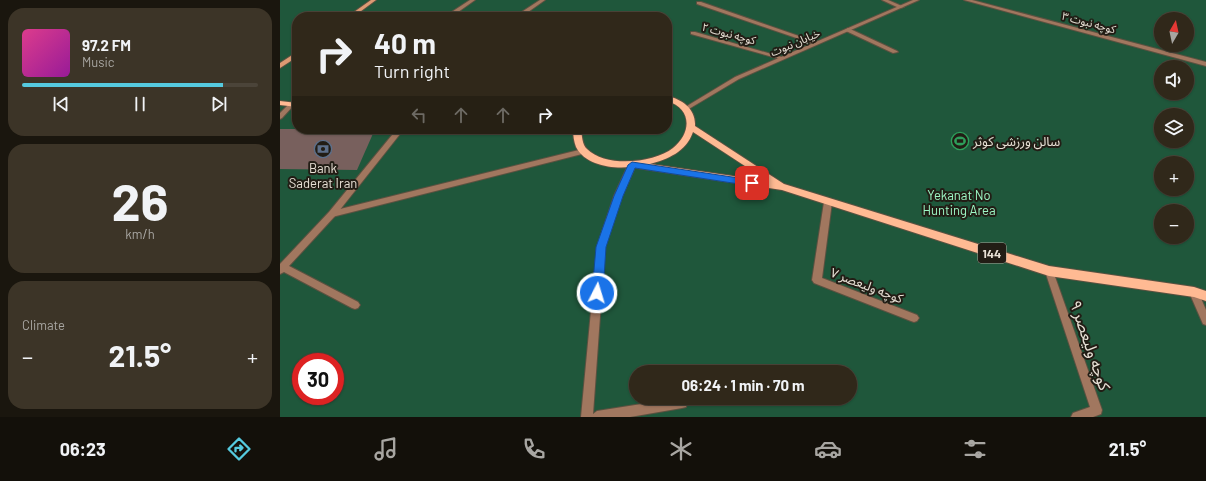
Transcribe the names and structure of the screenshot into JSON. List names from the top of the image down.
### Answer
{
  "streets": {
    "main road": ["144"],
    "street": [
      "کوچه نبوت ۳",
      "کوچه نبوت ۲",
      "خیابان نبوت",
      "کوچه ولیعصر ۷",
      "کوچه ولیعصر ۹"
    ]
  },
  "crossings": [
    ["کوچه نبوت ۲", "خیابان نبوت"],
    ["144", "کوچه ولیعصر ۷"],
    ["144", "کوچه ولیعصر ۹"]
  ],
  "parks": ["Yekanat No Hunting Area"],
  "places": {
    "sports": ["سالن ورزشی کوثر"],
    "bank": ["Bank Saderat Iran"]
  },
  "north": "top",
  "page": {
    "map_buttons": ["+", "−"],
    "turn": ["40 m", "Turn right"],
    "song": ["97.2 FM", "Music"],
    "tile": [
      ["26", "km/h"],
      "Climate"
    ],
    "heat": ["−", "21.5°", "+"],
    "limit": "30",
    "trip": "06:24 · 1 min · 70 m",
    "tabs": ["06:23", "21.5°"]
  }
}
